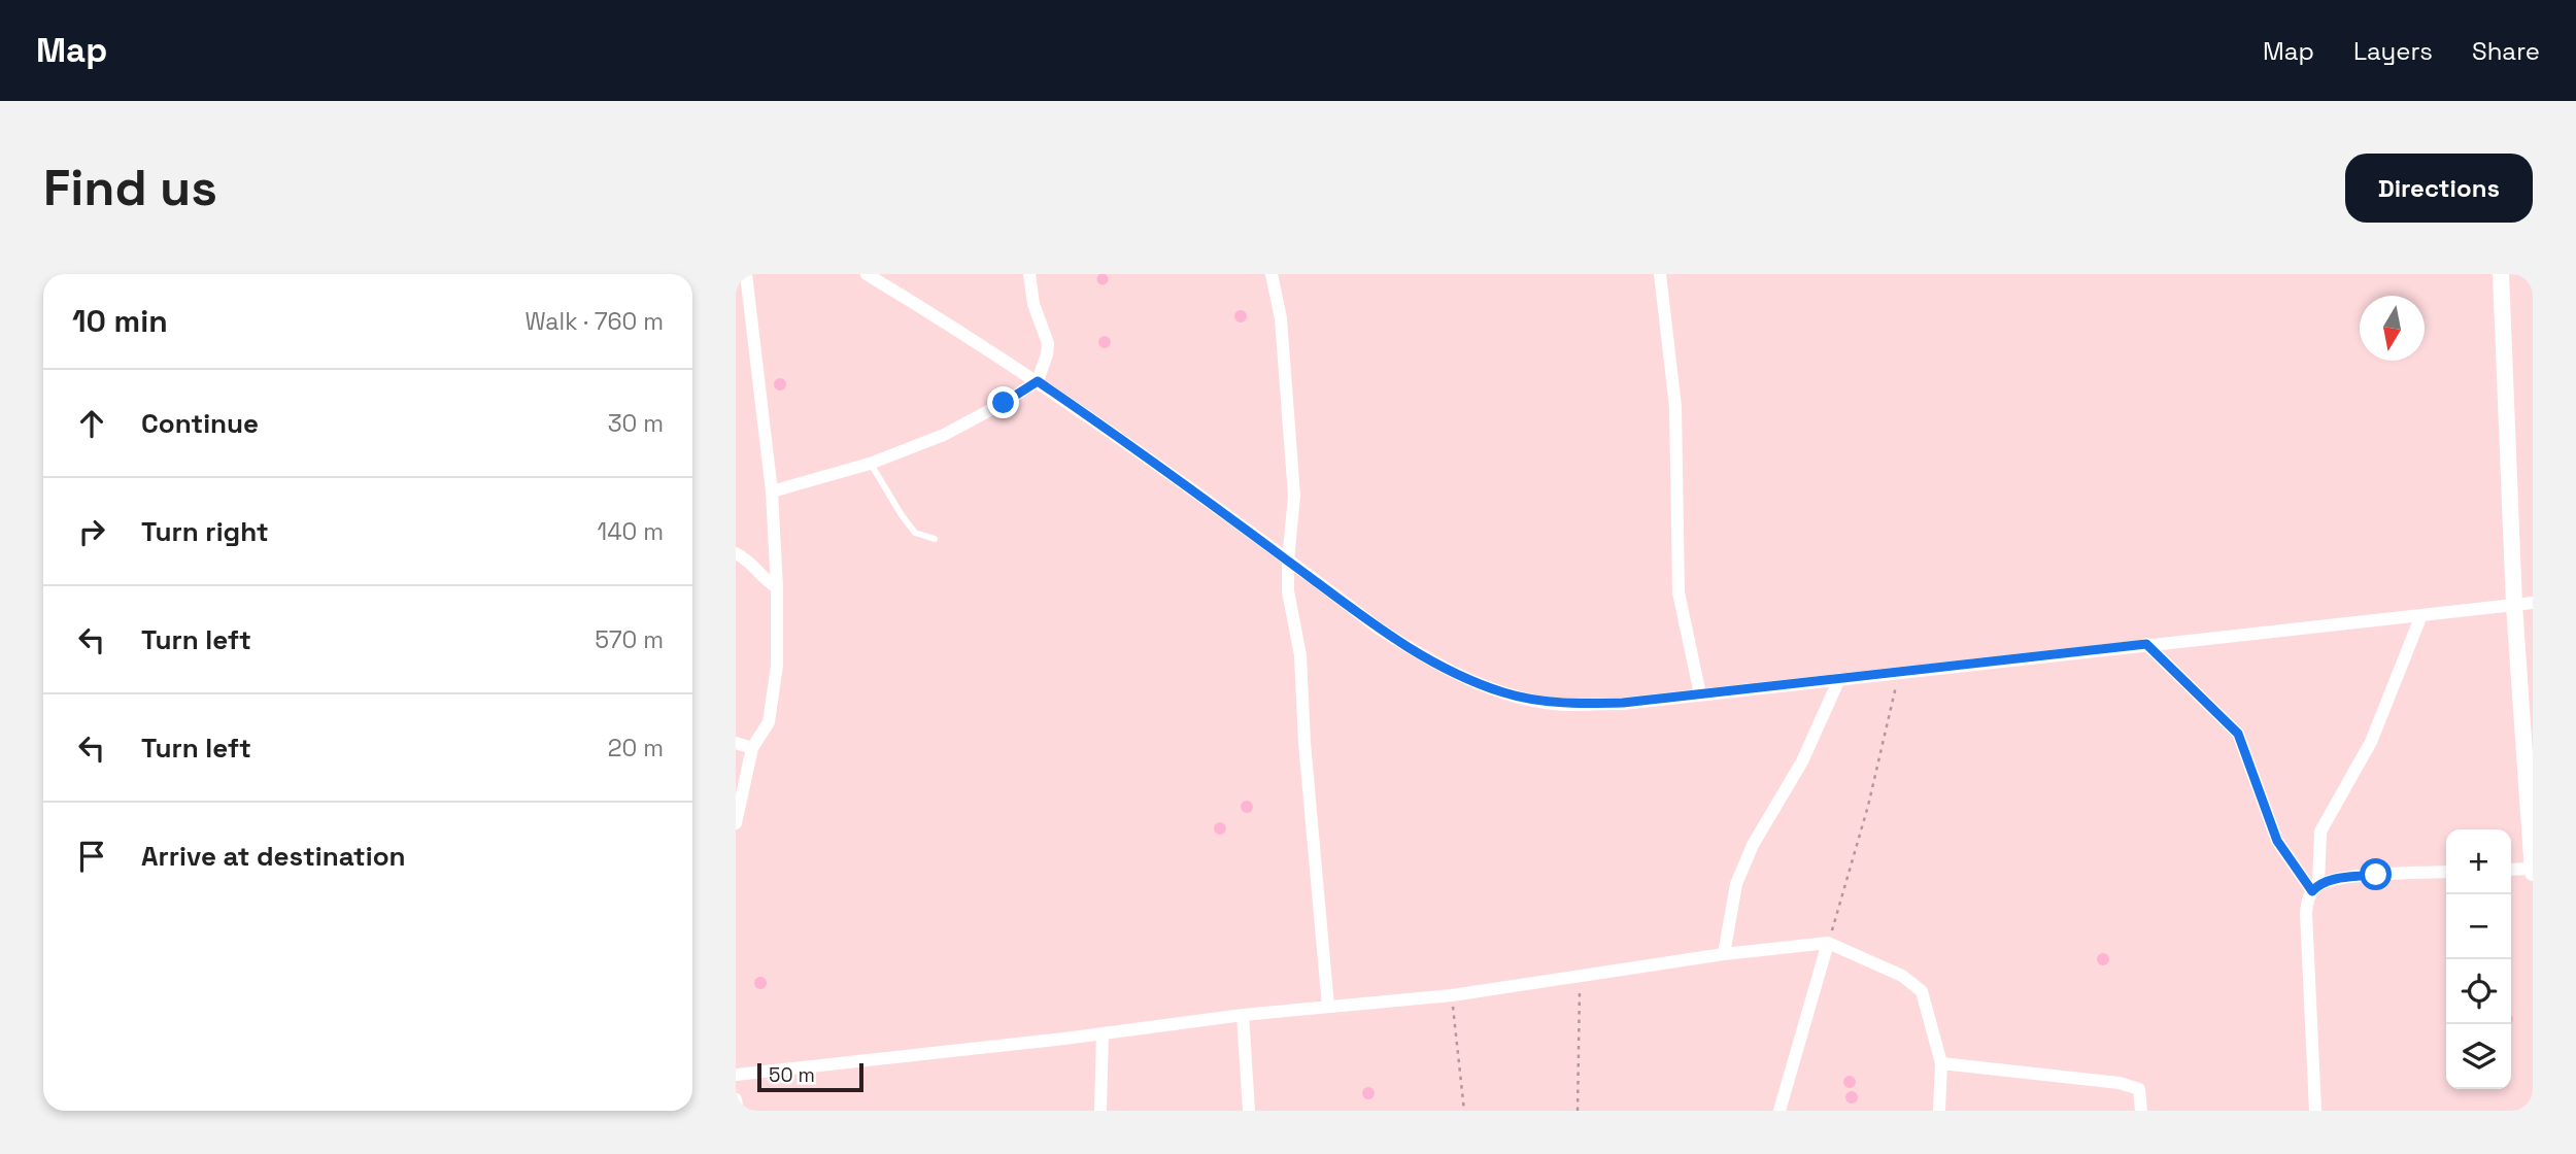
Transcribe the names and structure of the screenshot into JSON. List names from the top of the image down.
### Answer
{
  "scale_bar": "50 m",
  "north": "bottom",
  "page": {
    "header": "Map",
    "nav": ["Map", "Layers", "Share"],
    "buttons": "Directions",
    "title": "Find us",
    "heading": ["10 min", "Walk · 760 m"],
    "list": [
      ["Continue", "30 m"],
      ["Turn right", "140 m"],
      ["Turn left", "570 m"],
      ["Turn left", "20 m"],
      "Arrive at destination"
    ],
    "map_buttons": ["+", "−"],
    "scale": "50 m"
  }
}
